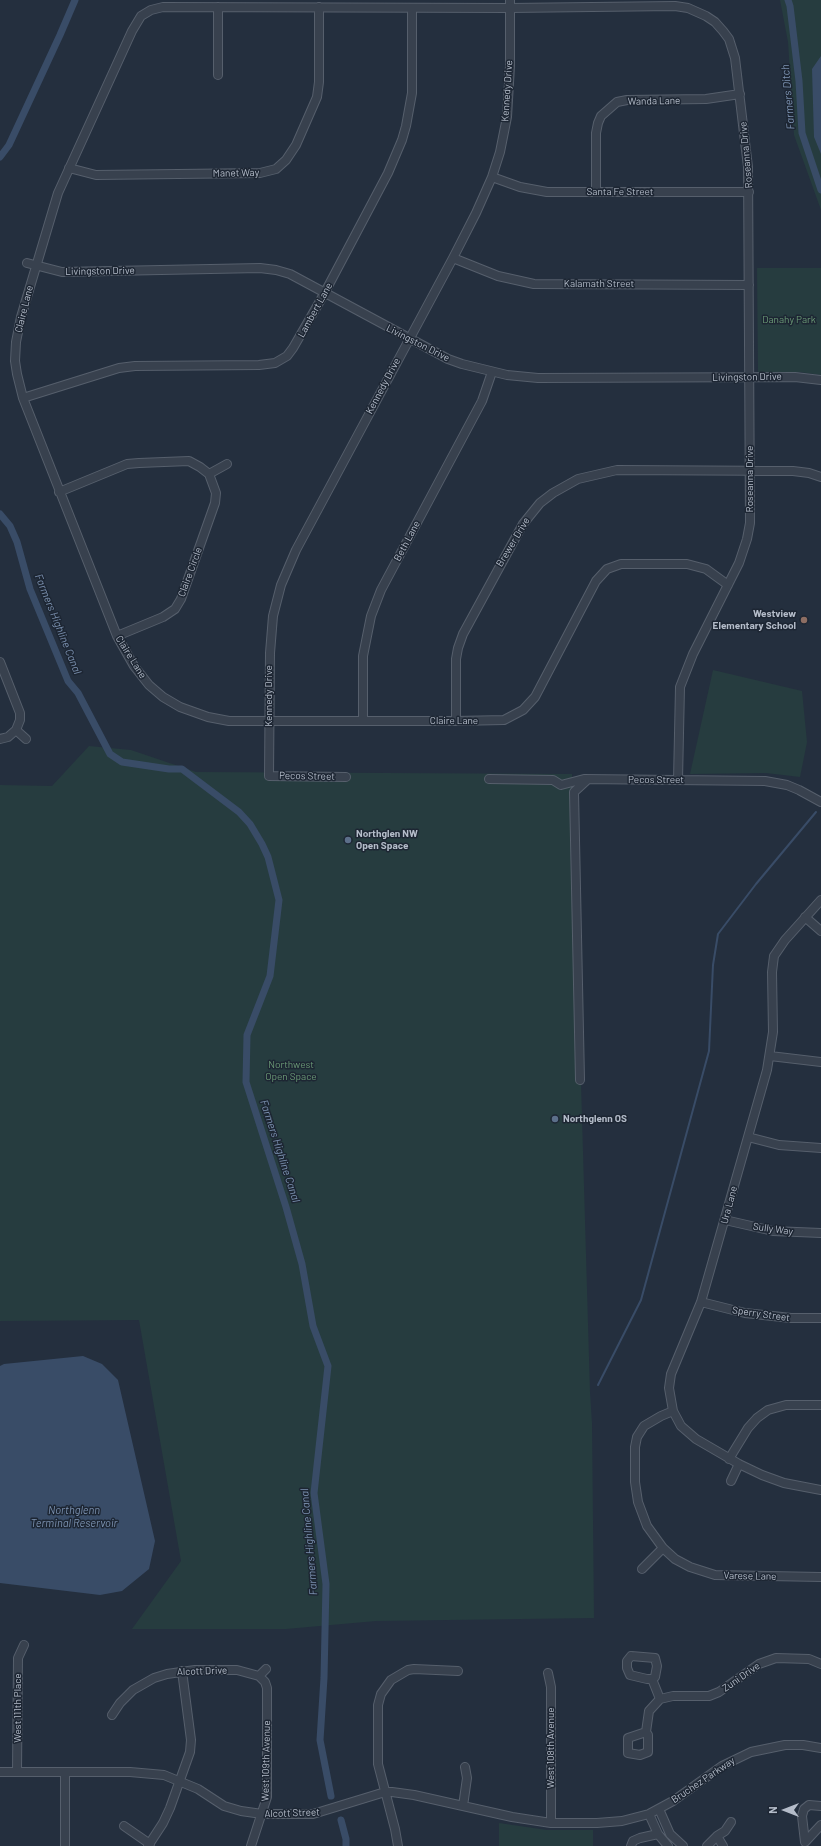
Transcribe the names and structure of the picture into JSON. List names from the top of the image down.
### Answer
{
  "streets": {
    "street": [
      "Kennedy Drive",
      "Wanda Lane",
      "Roseanna Drive",
      "Manet Way",
      "Santa Fe Street",
      "Livingston Drive",
      "Kalamath Street",
      "Claire Lane",
      "Lambert Lane",
      "Beth Lane",
      "Brewer Drive",
      "Claire Circle",
      "Pecos Street",
      "Ura Lane",
      "Sully Way",
      "Sperry Street",
      "Varese Lane",
      "Alcott Drive",
      "Zuni Drive",
      "West 111th Place",
      "West 108th Avenue",
      "West 109th Avenue",
      "Bruchez Parkway",
      "Alcott Street"
    ]
  },
  "crossings": [
    ["Kennedy Drive", "Roseanna Drive"],
    ["Kennedy Drive", "Santa Fe Street"],
    ["Kennedy Drive", "Livingston Drive"],
    ["Kennedy Drive", "Kalamath Street"],
    ["Kennedy Drive", "Claire Lane"],
    ["Kennedy Drive", "Pecos Street"],
    ["Wanda Lane", "Roseanna Drive"],
    ["Wanda Lane", "Santa Fe Street"],
    ["Roseanna Drive", "Manet Way"],
    ["Roseanna Drive", "Santa Fe Street"],
    ["Roseanna Drive", "Livingston Drive"],
    ["Roseanna Drive", "Kalamath Street"],
    ["Roseanna Drive", "Claire Lane"],
    ["Roseanna Drive", "Lambert Lane"],
    ["Roseanna Drive", "Brewer Drive"],
    ["Roseanna Drive", "Pecos Street"],
    ["Manet Way", "Claire Lane"],
    ["Livingston Drive", "Claire Lane"],
    ["Livingston Drive", "Lambert Lane"],
    ["Livingston Drive", "Beth Lane"],
    ["Claire Lane", "Lambert Lane"],
    ["Claire Lane", "Beth Lane"],
    ["Claire Lane", "Brewer Drive"],
    ["Claire Lane", "Claire Circle"],
    ["Ura Lane", "Sully Way"],
    ["Ura Lane", "Sperry Street"],
    ["Ura Lane", "Varese Lane"],
    ["Alcott Drive", "West 109th Avenue"],
    ["West 111th Place", "Alcott Street"],
    ["West 108th Avenue", "Alcott Street"],
    ["West 109th Avenue", "Alcott Street"],
    ["Bruchez Parkway", "Alcott Street"]
  ],
  "water": ["Farmers Ditch", "Farmers Highline Canal", "Northglenn Terminal Reservoir"],
  "parks": ["Danahy Park", "Northwest Open Space"],
  "places": ["Westview Elementary School", "Northglen NW Open Space", "Northglenn OS"],
  "north": "left"
}
